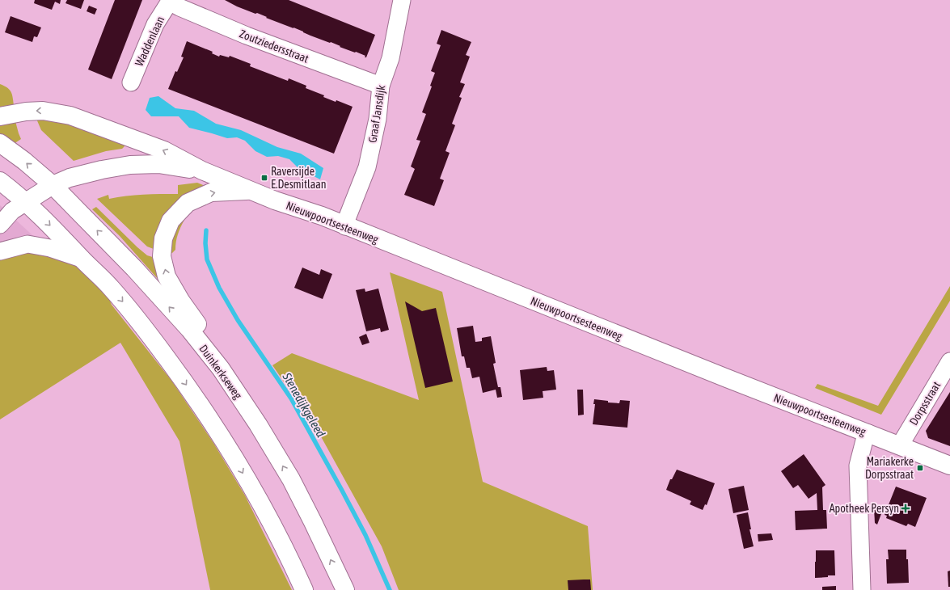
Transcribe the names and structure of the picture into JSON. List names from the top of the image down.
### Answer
{
  "streets": {
    "main road": ["Nieuwpoortsesteenweg", "Duinkerkseweg"],
    "street": [
      "Waddenlaan",
      "Zoutziedersstraat",
      "Graaf Jansdijk",
      "Dorpsstraat"
    ]
  },
  "crossings": [
    ["Waddenlaan", "Zoutziedersstraat"],
    ["Zoutziedersstraat", "Graaf Jansdijk"],
    ["Graaf Jansdijk", "Nieuwpoortsesteenweg"],
    ["Nieuwpoortsesteenweg", "Duinkerkseweg"],
    ["Nieuwpoortsesteenweg", "Dorpsstraat"]
  ],
  "water": ["Stenedijkgeleed"],
  "places": {
    "transit": ["Raversijde E.Desmitlaan", "Mariakerke Dorpsstraat"],
    "health": ["Apotheek Persyn"]
  }
}
